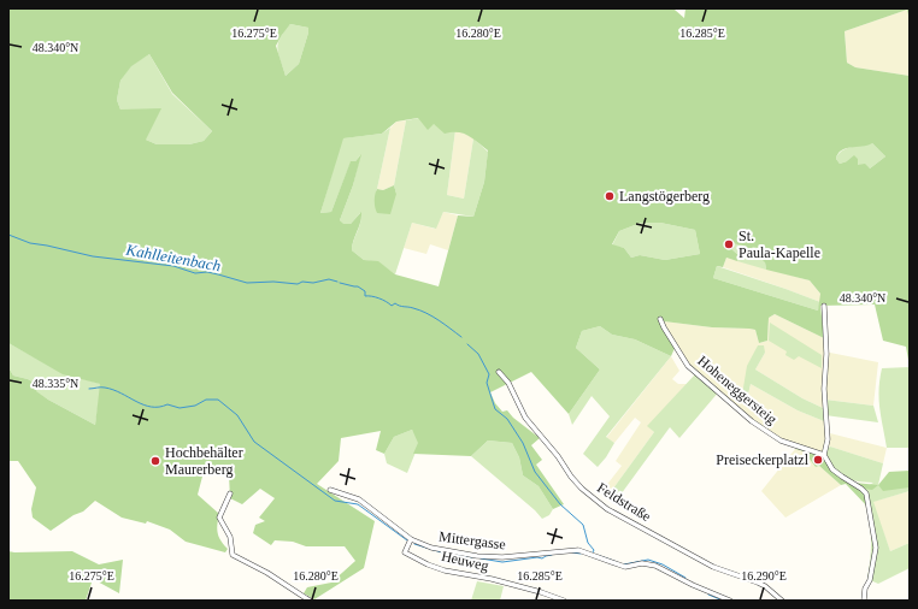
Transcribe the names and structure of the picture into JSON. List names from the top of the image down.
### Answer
{
  "streets": {
    "street": [
      "Hoheneggersteig",
      "Feldstraße",
      "Mittergasse",
      "Heuweg"
    ]
  },
  "crossings": [
    ["Mittergasse", "Heuweg"]
  ],
  "water": ["Kahlleitenbach"],
  "places": [
    "Langstögerberg",
    "St. Paula-Kapelle",
    "Preiseckerplatzl",
    "Hochbehälter Maurerberg"
  ],
  "coordinates": [
    "16.275°E",
    "16.280°E",
    "16.285°E",
    "48.340°N",
    "48.335°N",
    "16.290°E"
  ]
}
